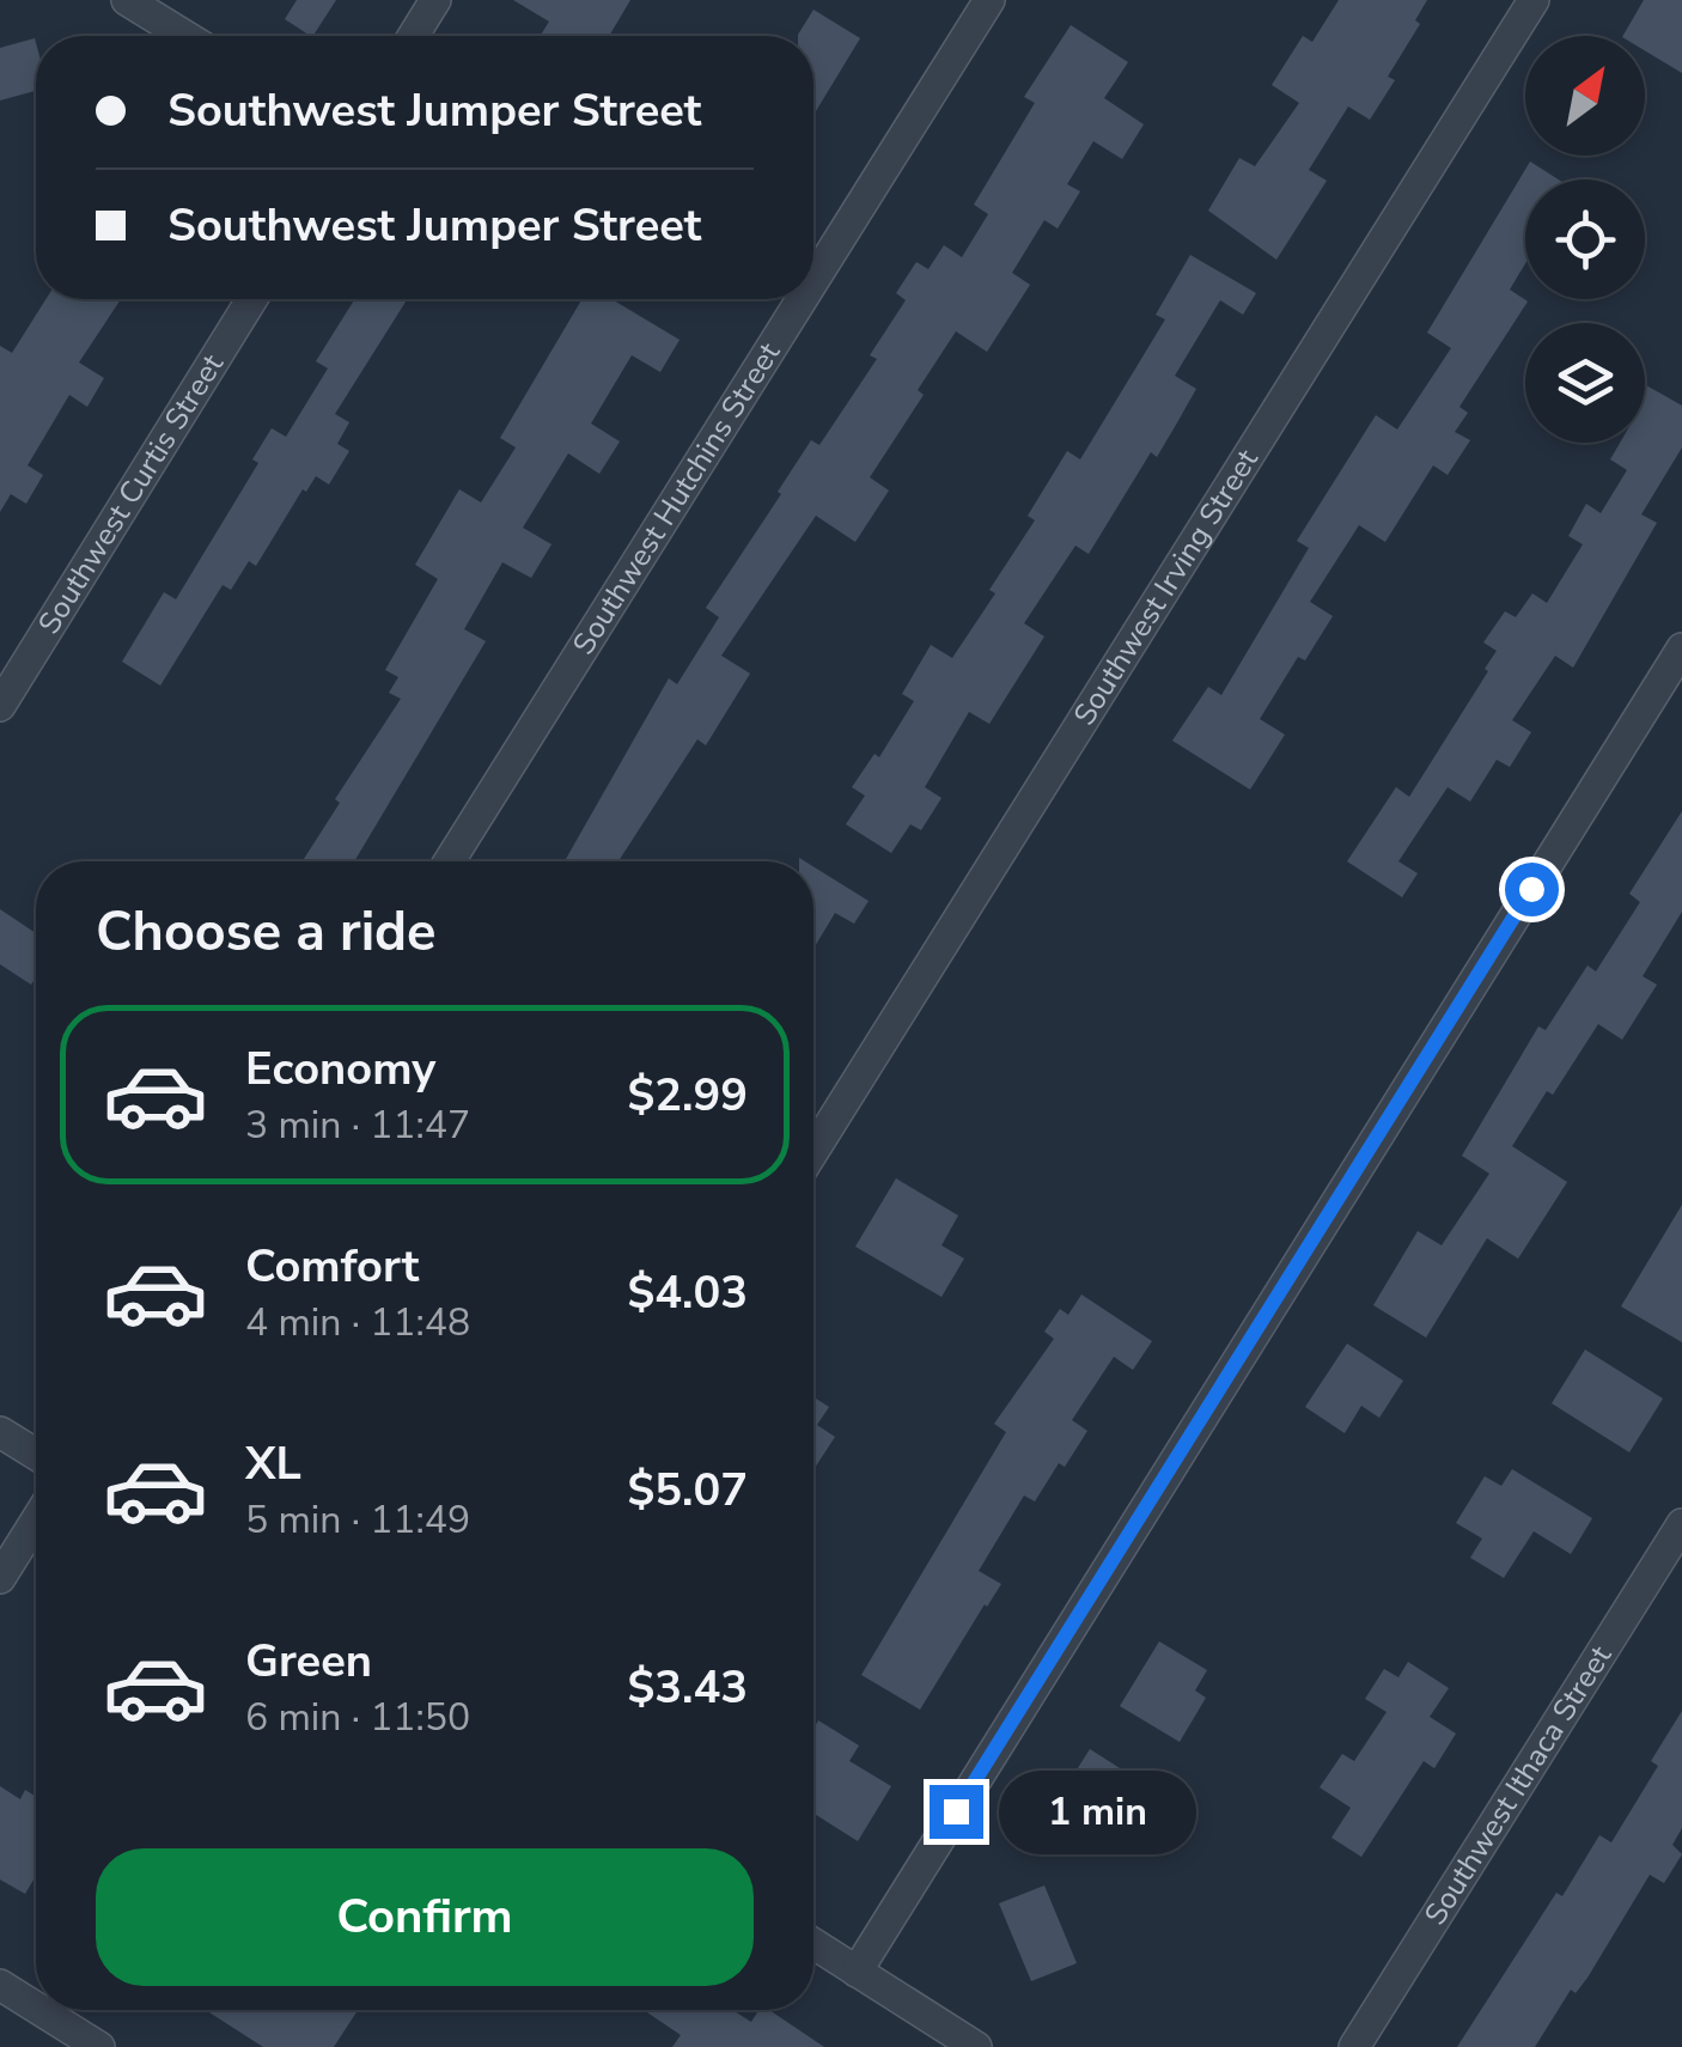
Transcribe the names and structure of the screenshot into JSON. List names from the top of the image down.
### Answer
{
  "streets": {
    "street": [
      "Southwest Curtis Street",
      "Southwest Hutchins Street",
      "Southwest Irving Street",
      "Southwest Ithaca Street"
    ]
  },
  "north": "top right",
  "page": {
    "banner": ["Southwest Jumper Street", "Southwest Jumper Street"],
    "heading": "Choose a ride",
    "list": [
      {
        "name": "Economy",
        "note": "3 min · 11:47",
        "value": "$2.99"
      },
      {
        "name": "Comfort",
        "note": "4 min · 11:48",
        "value": "$4.03"
      },
      {
        "name": "XL",
        "note": "5 min · 11:49",
        "value": "$5.07"
      },
      {
        "name": "Green",
        "note": "6 min · 11:50",
        "value": "$3.43"
      }
    ],
    "bubble": "1 min",
    "buttons": "Confirm"
  }
}
